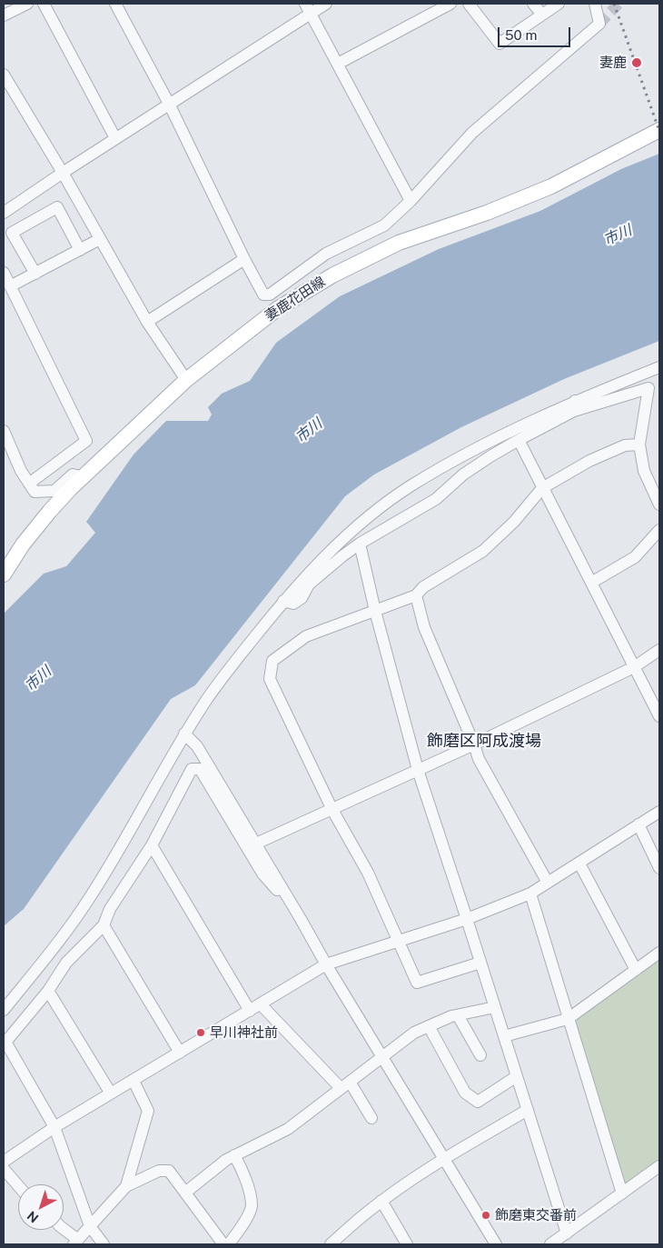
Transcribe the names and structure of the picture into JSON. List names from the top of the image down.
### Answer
{
  "streets": {
    "main road": ["妻鹿花田線"]
  },
  "districts": ["飾磨区阿成渡場"],
  "water": ["市川"],
  "places": ["妻鹿", "早川神社前", "飾磨東交番前"],
  "scale_bar": "50 m",
  "north": "bottom left"
}
